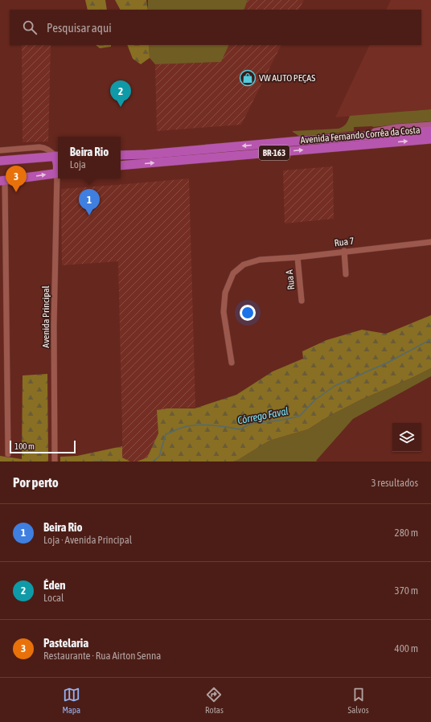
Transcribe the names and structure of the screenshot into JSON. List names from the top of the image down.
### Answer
{
  "streets": {
    "highway": ["Avenida Fernando Corrêa da Costa", "BR-163"],
    "street": ["Rua 7", "Rua A", "Avenida Principal"]
  },
  "crossings": [
    ["Rua 7", "Rua A"]
  ],
  "water": ["Córrego Faval"],
  "places": {
    "shop": ["VW AUTO PEÇAS"]
  },
  "scale_bar": "100 m",
  "page": {
    "search": "Pesquisar aqui",
    "pins": ["2", "3", "1"],
    "popup": ["Beira Rio", "Loja"],
    "scale": "100 m",
    "heading": ["Por perto", "3 resultados"],
    "list": [
      {
        "mark": "1",
        "name": "Beira Rio",
        "note": "Loja · Avenida Principal",
        "value": "280 m"
      },
      {
        "mark": "2",
        "name": "Éden",
        "note": "Local",
        "value": "370 m"
      },
      {
        "mark": "3",
        "name": "Pastelaria",
        "note": "Restaurante · Rua Airton Senna",
        "value": "400 m"
      }
    ],
    "nav": ["Mapa", "Rotas", "Salvos"]
  }
}
